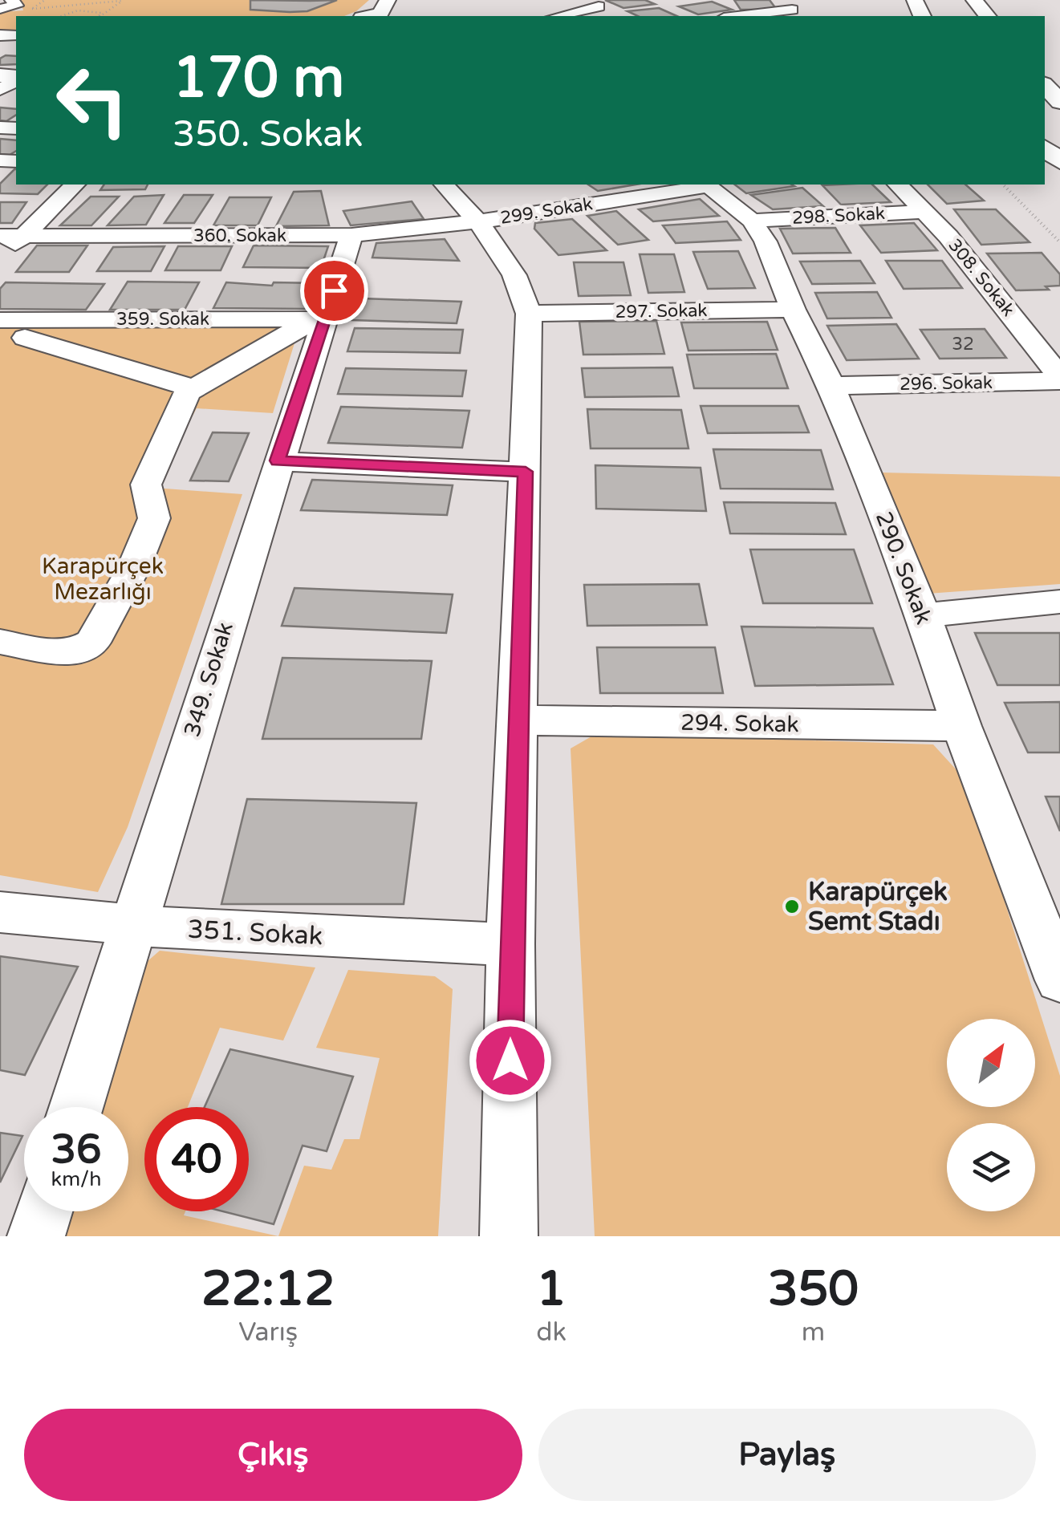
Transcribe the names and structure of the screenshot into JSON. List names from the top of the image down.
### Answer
{
  "streets": {
    "street": [
      "299. Sokak",
      "298. Sokak",
      "360. Sokak",
      "308. Sokak",
      "297. Sokak",
      "359. Sokak",
      "296. Sokak",
      "290. Sokak",
      "349. Sokak",
      "294. Sokak",
      "351. Sokak"
    ]
  },
  "crossings": [
    ["299. Sokak", "360. Sokak"],
    ["299. Sokak", "290. Sokak"],
    ["298. Sokak", "308. Sokak"],
    ["298. Sokak", "290. Sokak"],
    ["360. Sokak", "349. Sokak"],
    ["308. Sokak", "296. Sokak"],
    ["297. Sokak", "290. Sokak"],
    ["359. Sokak", "349. Sokak"],
    ["296. Sokak", "290. Sokak"],
    ["290. Sokak", "294. Sokak"],
    ["349. Sokak", "351. Sokak"]
  ],
  "parks": ["Karapürçek Mezarlığı"],
  "places": ["Karapürçek Semt Stadı"],
  "house_numbers": ["32"],
  "north": "top right",
  "page": {
    "turn": ["170 m", "350. Sokak"],
    "speed": "36 km/h",
    "limit": "40",
    "eta": [
      "22:12",
      "Varış",
      "1",
      "dk",
      "350",
      "m"
    ],
    "buttons": ["Çıkış", "Paylaş"]
  }
}
